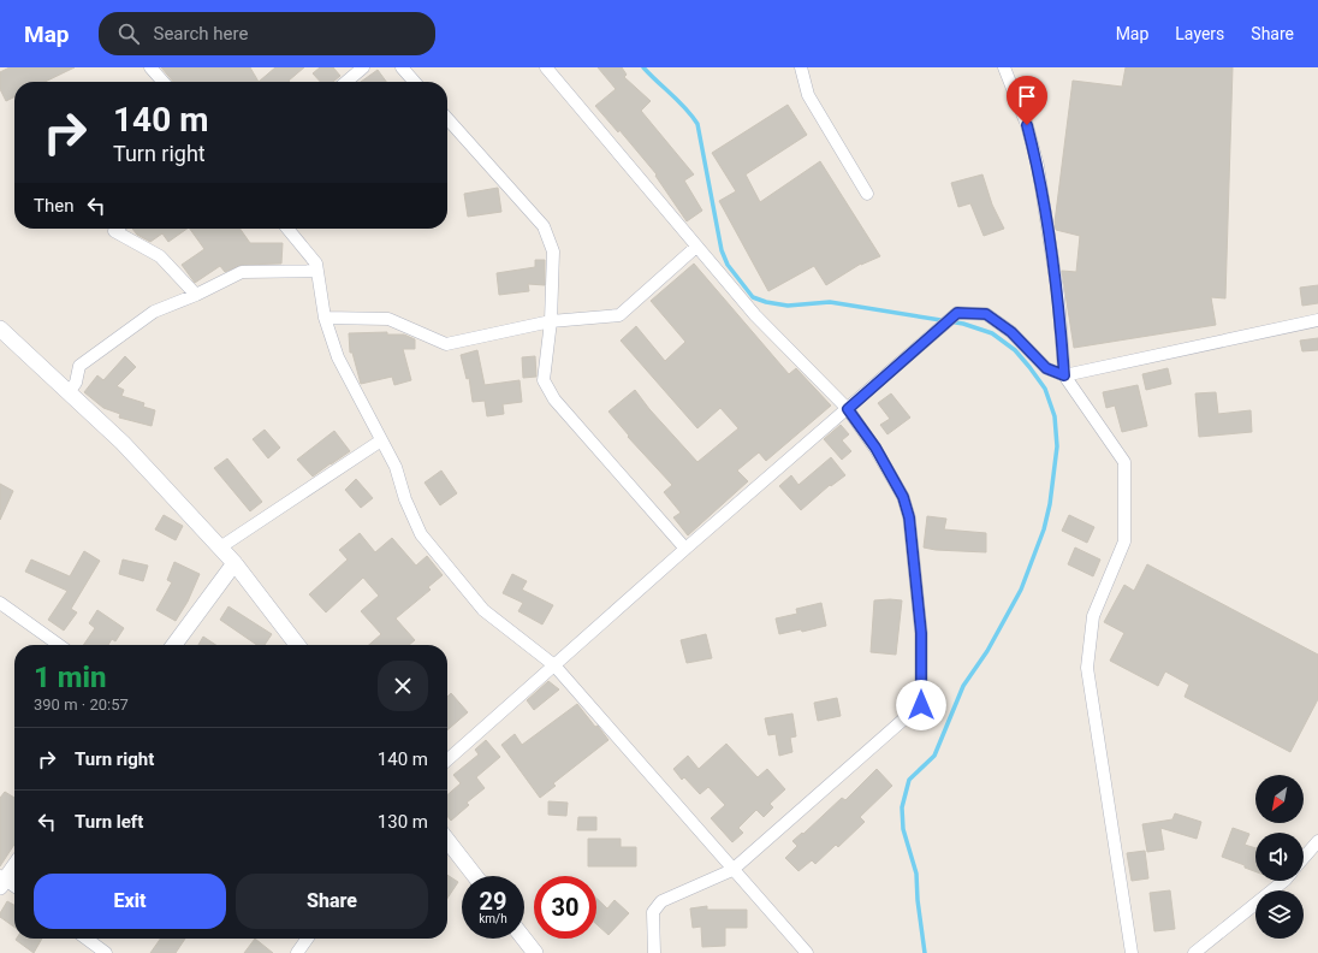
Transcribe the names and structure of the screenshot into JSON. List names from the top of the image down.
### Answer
{
  "north": "bottom left",
  "page": {
    "header": "Map",
    "search": "Search here",
    "nav": ["Map", "Layers", "Share"],
    "turn": ["140 m", "Turn right"],
    "then": "Then",
    "heading": ["1 min", "390 m · 20:57"],
    "list": [
      {
        "name": "Turn right",
        "value": "140 m"
      },
      {
        "name": "Turn left",
        "value": "130 m"
      }
    ],
    "buttons": ["Exit", "Share"],
    "speed": "29 km/h",
    "limit": "30"
  }
}
